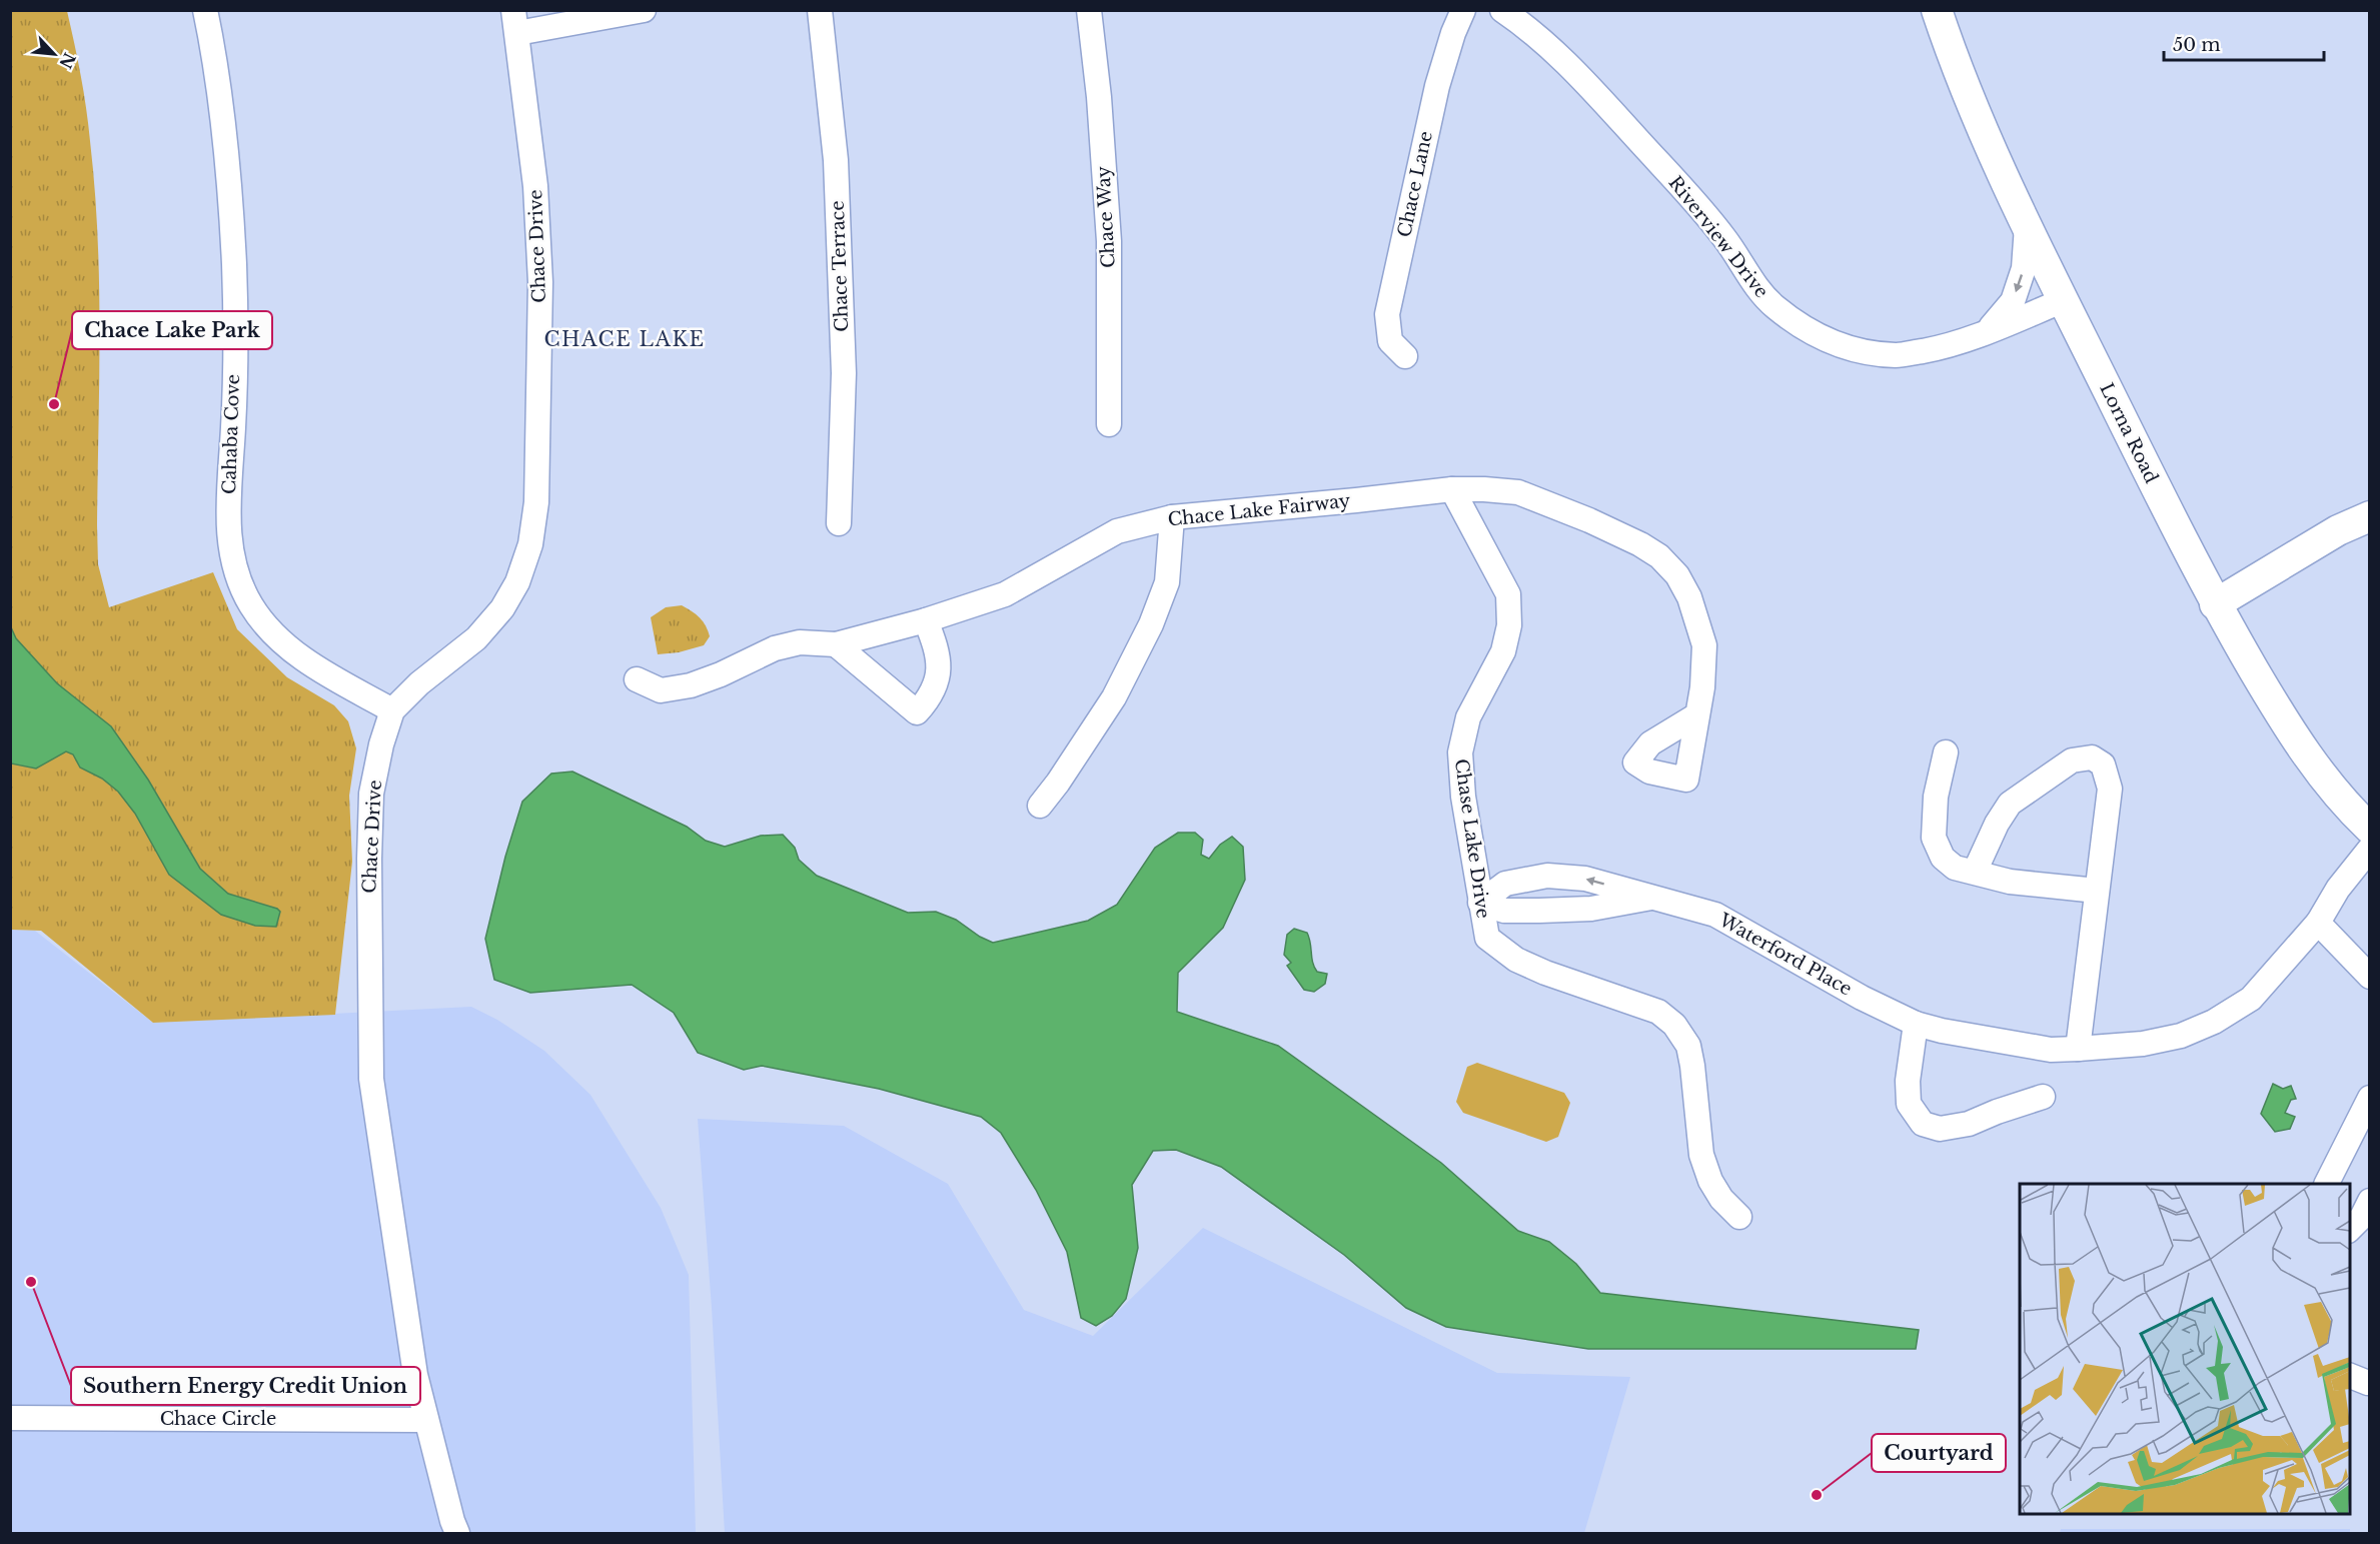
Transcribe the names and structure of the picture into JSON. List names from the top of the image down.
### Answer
{
  "streets": {
    "street": [
      "Chace Lane",
      "Chace Way",
      "Riverview Drive",
      "Chace Drive",
      "Chace Terrace",
      "Lorna Road",
      "Cahaba Cove",
      "Chace Lake Fairway",
      "Chase Lake Drive",
      "Waterford Place",
      "Chace Circle"
    ]
  },
  "crossings": [
    ["Riverview Drive", "Lorna Road"],
    ["Chace Drive", "Cahaba Cove"],
    ["Chace Drive", "Chace Circle"],
    ["Chace Lake Fairway", "Chase Lake Drive"],
    ["Chase Lake Drive", "Waterford Place"]
  ],
  "districts": ["CHACE LAKE"],
  "places": ["Chace Lake Park", "Southern Energy Credit Union", "Courtyard"],
  "scale_bar": "50 m",
  "north": "bottom right"
}
